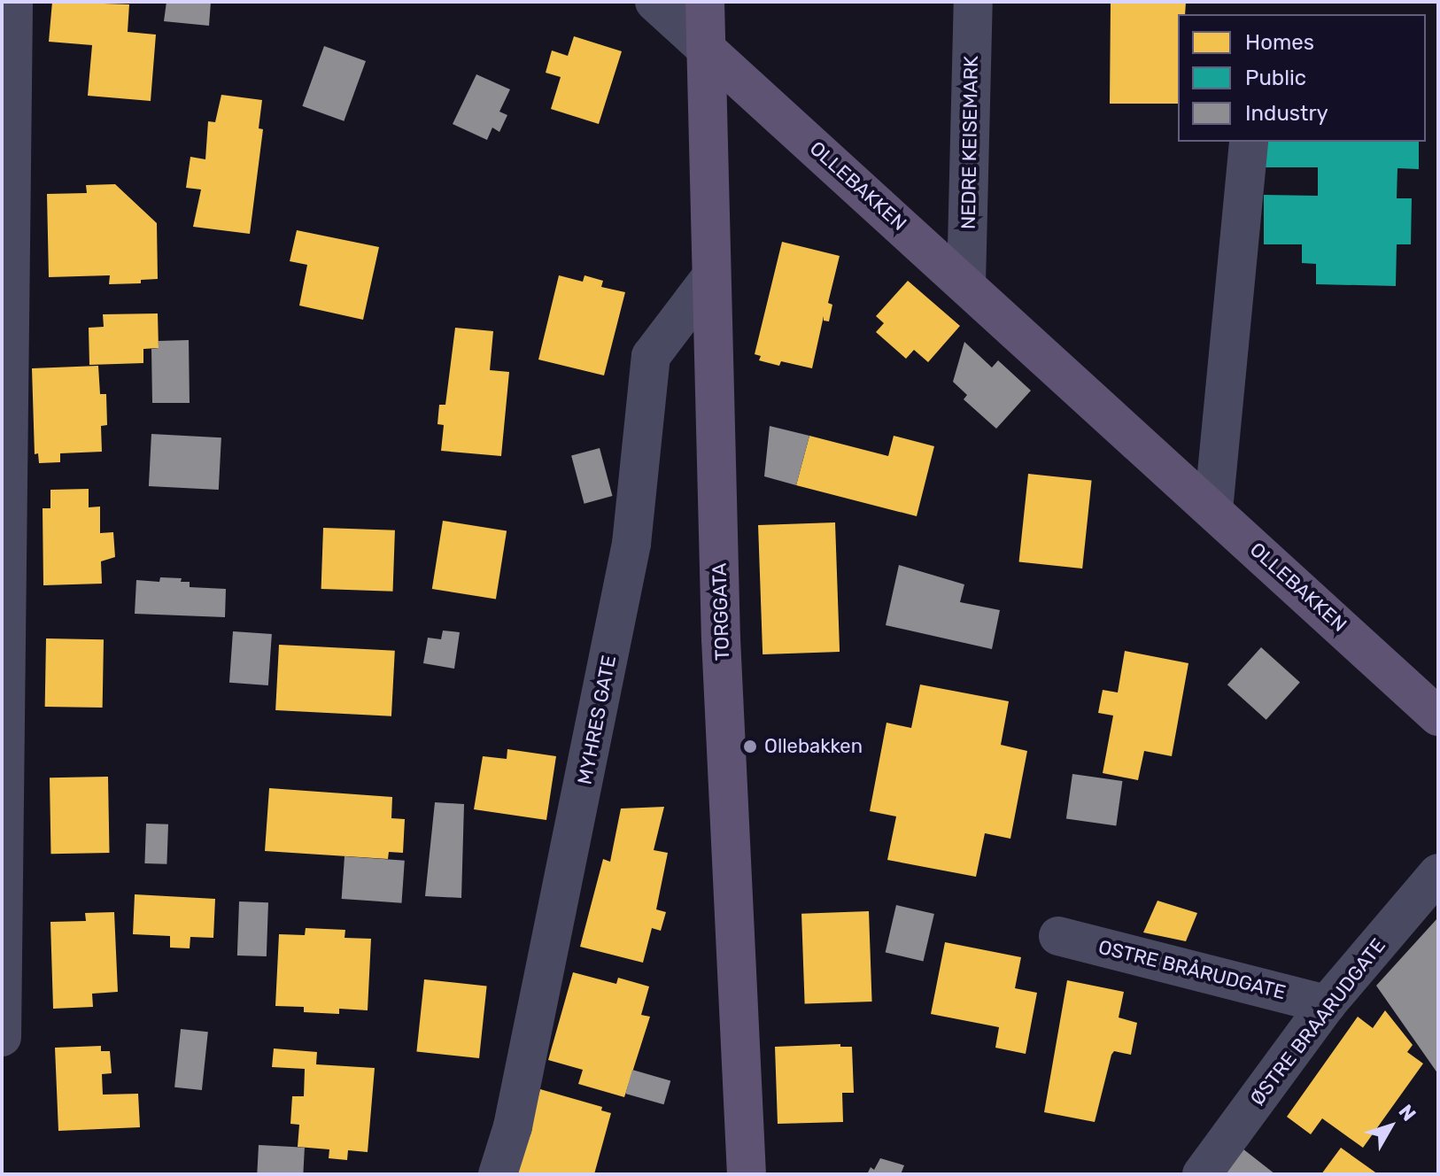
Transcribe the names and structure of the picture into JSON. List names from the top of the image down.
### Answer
{
  "streets": {
    "main road": ["OLLEBAKKEN", "TORGGATA"],
    "street": [
      "NEDRE KEISEMARK",
      "MYHRES GATE",
      "OSTRE BRÅRUDGATE",
      "ØSTRE BRAARUDGATE"
    ]
  },
  "crossings": [
    ["NEDRE KEISEMARK", "OLLEBAKKEN"],
    ["OLLEBAKKEN", "TORGGATA"],
    ["TORGGATA", "MYHRES GATE"],
    ["OSTRE BRÅRUDGATE", "ØSTRE BRAARUDGATE"]
  ],
  "places": ["Ollebakken"],
  "legend": ["Homes", "Public", "Industry"],
  "north": "top right"
}
